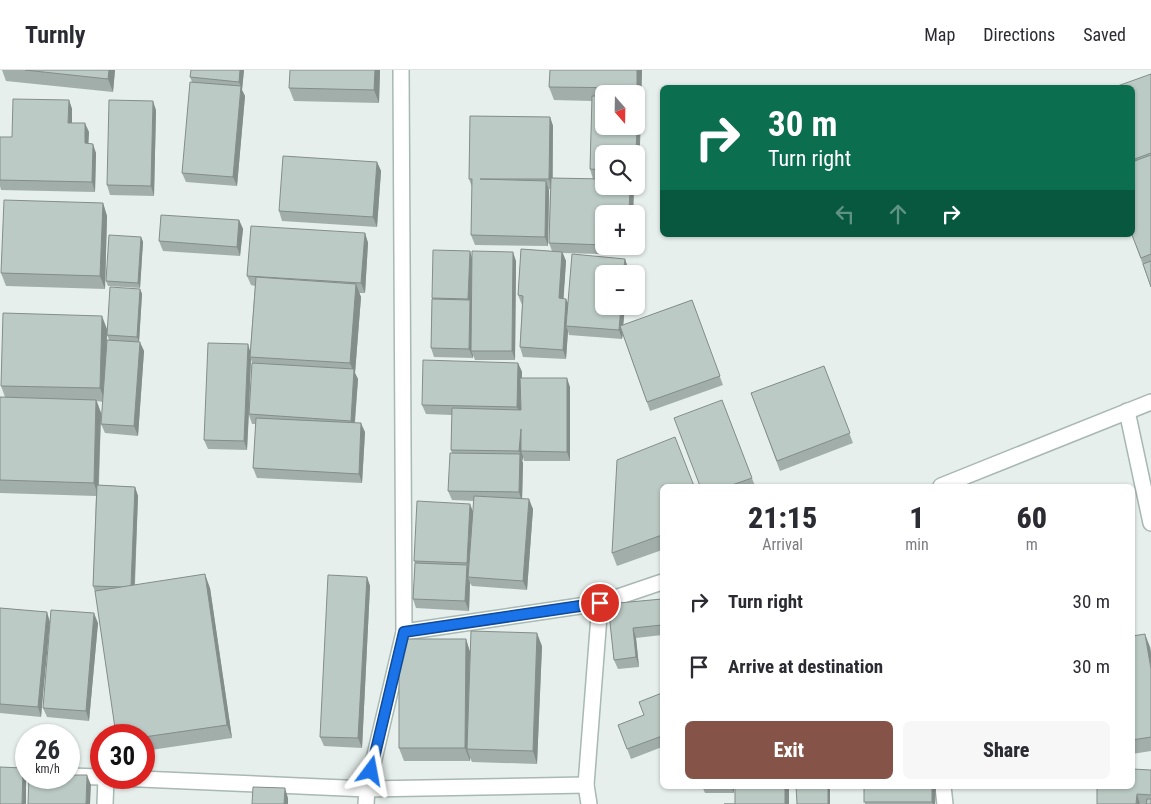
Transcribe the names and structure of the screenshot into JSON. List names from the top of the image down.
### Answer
{
  "north": "bottom",
  "page": {
    "header": "Turnly",
    "nav": ["Map", "Directions", "Saved"],
    "map_buttons": ["+", "−"],
    "turn": ["30 m", "Turn right"],
    "eta": [
      "21:15",
      "Arrival",
      "1",
      "min",
      "60",
      "m"
    ],
    "list": [
      {
        "name": "Turn right",
        "value": "30 m"
      },
      {
        "name": "Arrive at destination",
        "value": "30 m"
      }
    ],
    "buttons": ["Exit", "Share"],
    "speed": "26 km/h",
    "limit": "30"
  }
}
